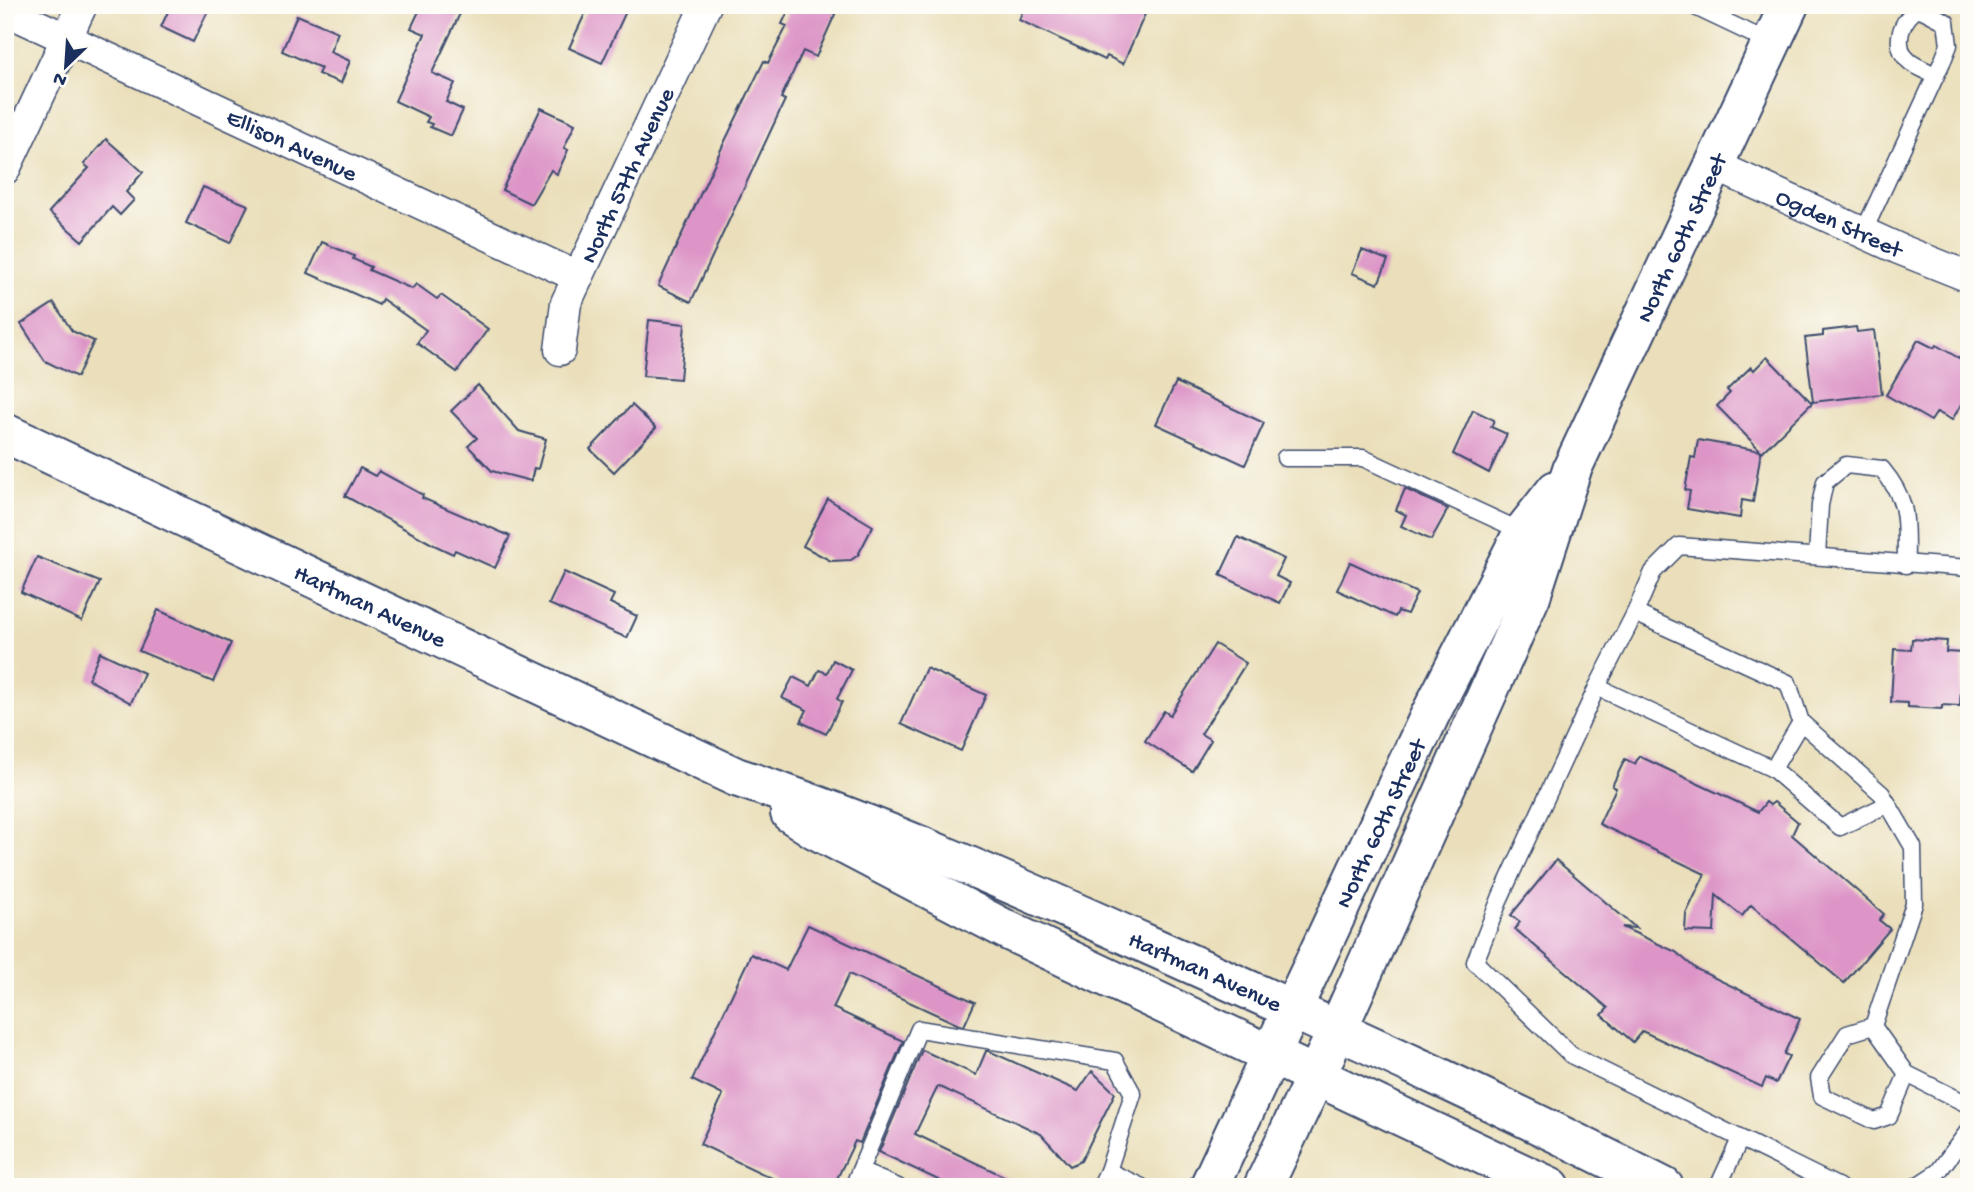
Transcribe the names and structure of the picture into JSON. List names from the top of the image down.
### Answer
{
  "streets": {
    "main road": ["North 60th Street", "Hartman Avenue"],
    "street": ["Ellison Avenue", "North 57th Avenue", "Ogden Street"]
  },
  "crossings": [
    ["Ellison Avenue", "North 57th Avenue"],
    ["Ogden Street", "North 60th Street"],
    ["North 60th Street", "Hartman Avenue"]
  ],
  "north": "bottom left"
}
